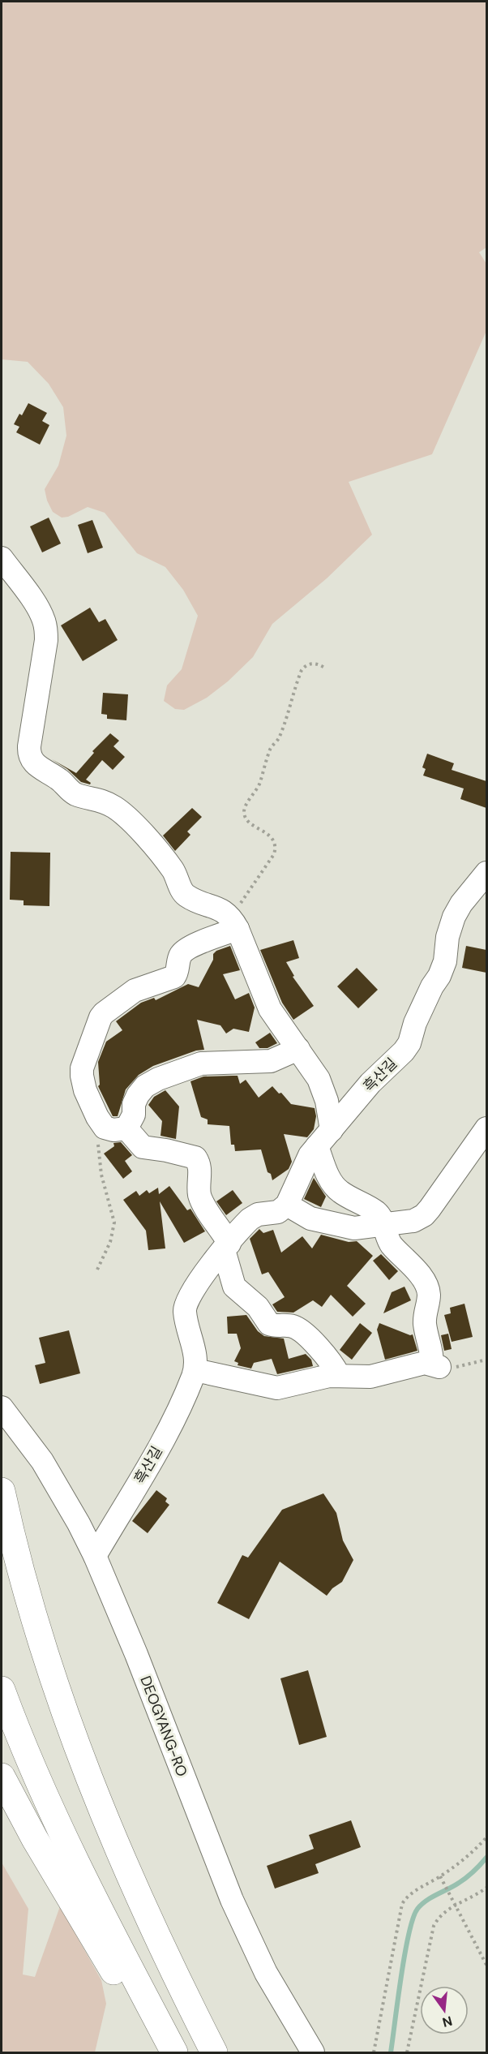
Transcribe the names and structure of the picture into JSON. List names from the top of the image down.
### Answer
{
  "streets": {
    "street": ["흑산길", "DEOGYANG-RO"]
  },
  "crossings": [
    ["흑산길", "DEOGYANG-RO"]
  ],
  "north": "bottom"
}
